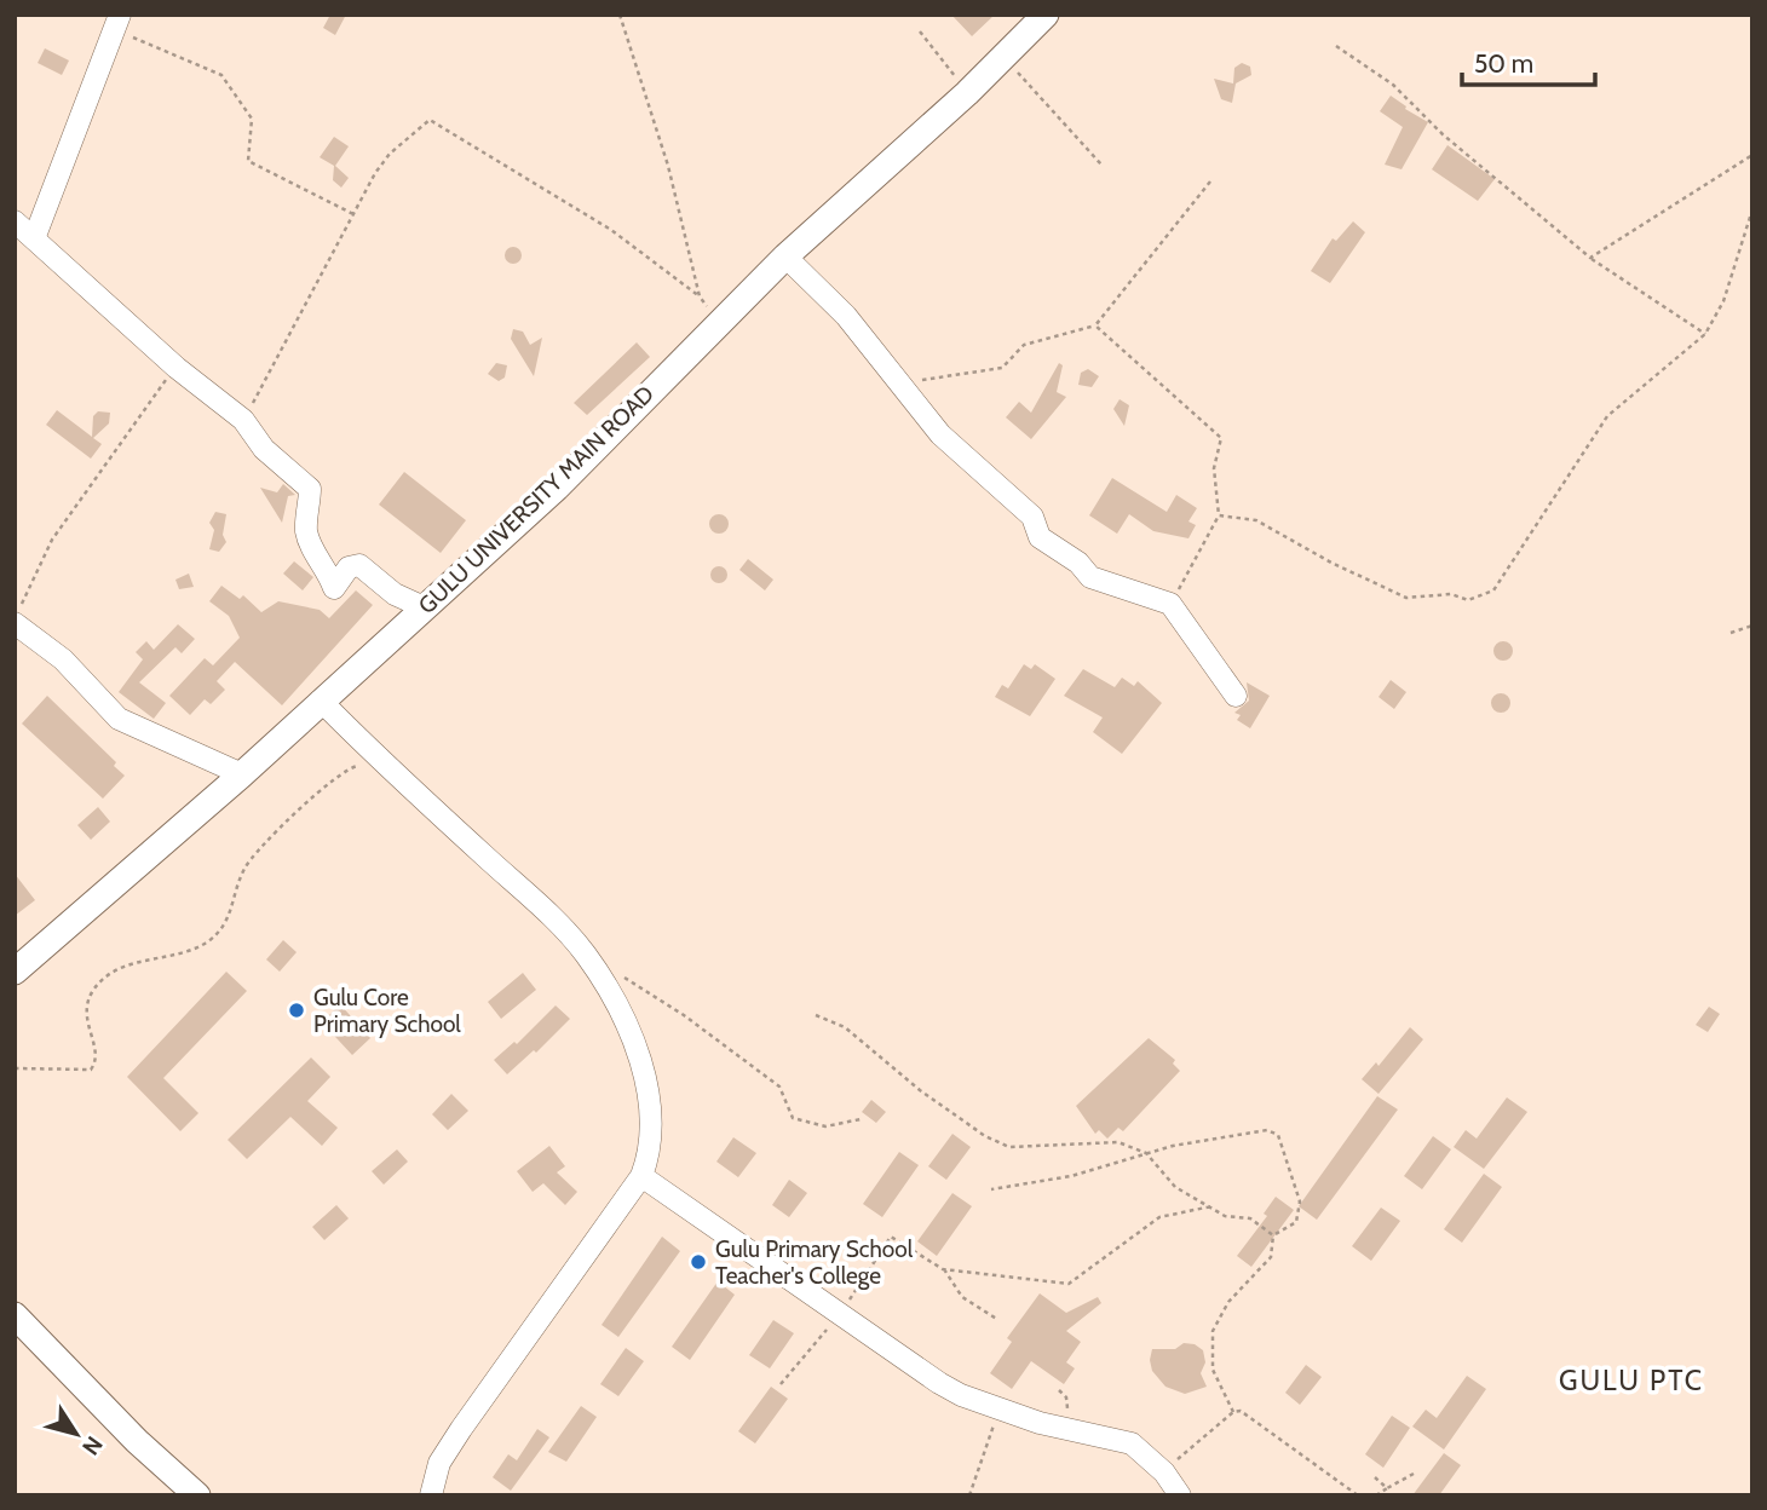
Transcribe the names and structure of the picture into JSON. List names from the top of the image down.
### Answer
{
  "streets": {
    "street": ["GULU UNIVERSITY MAIN ROAD"]
  },
  "districts": ["GULU PTC"],
  "places": ["Gulu Core Primary School", "Gulu Primary School Teacher's College"],
  "scale_bar": "50 m",
  "north": "bottom right"
}
